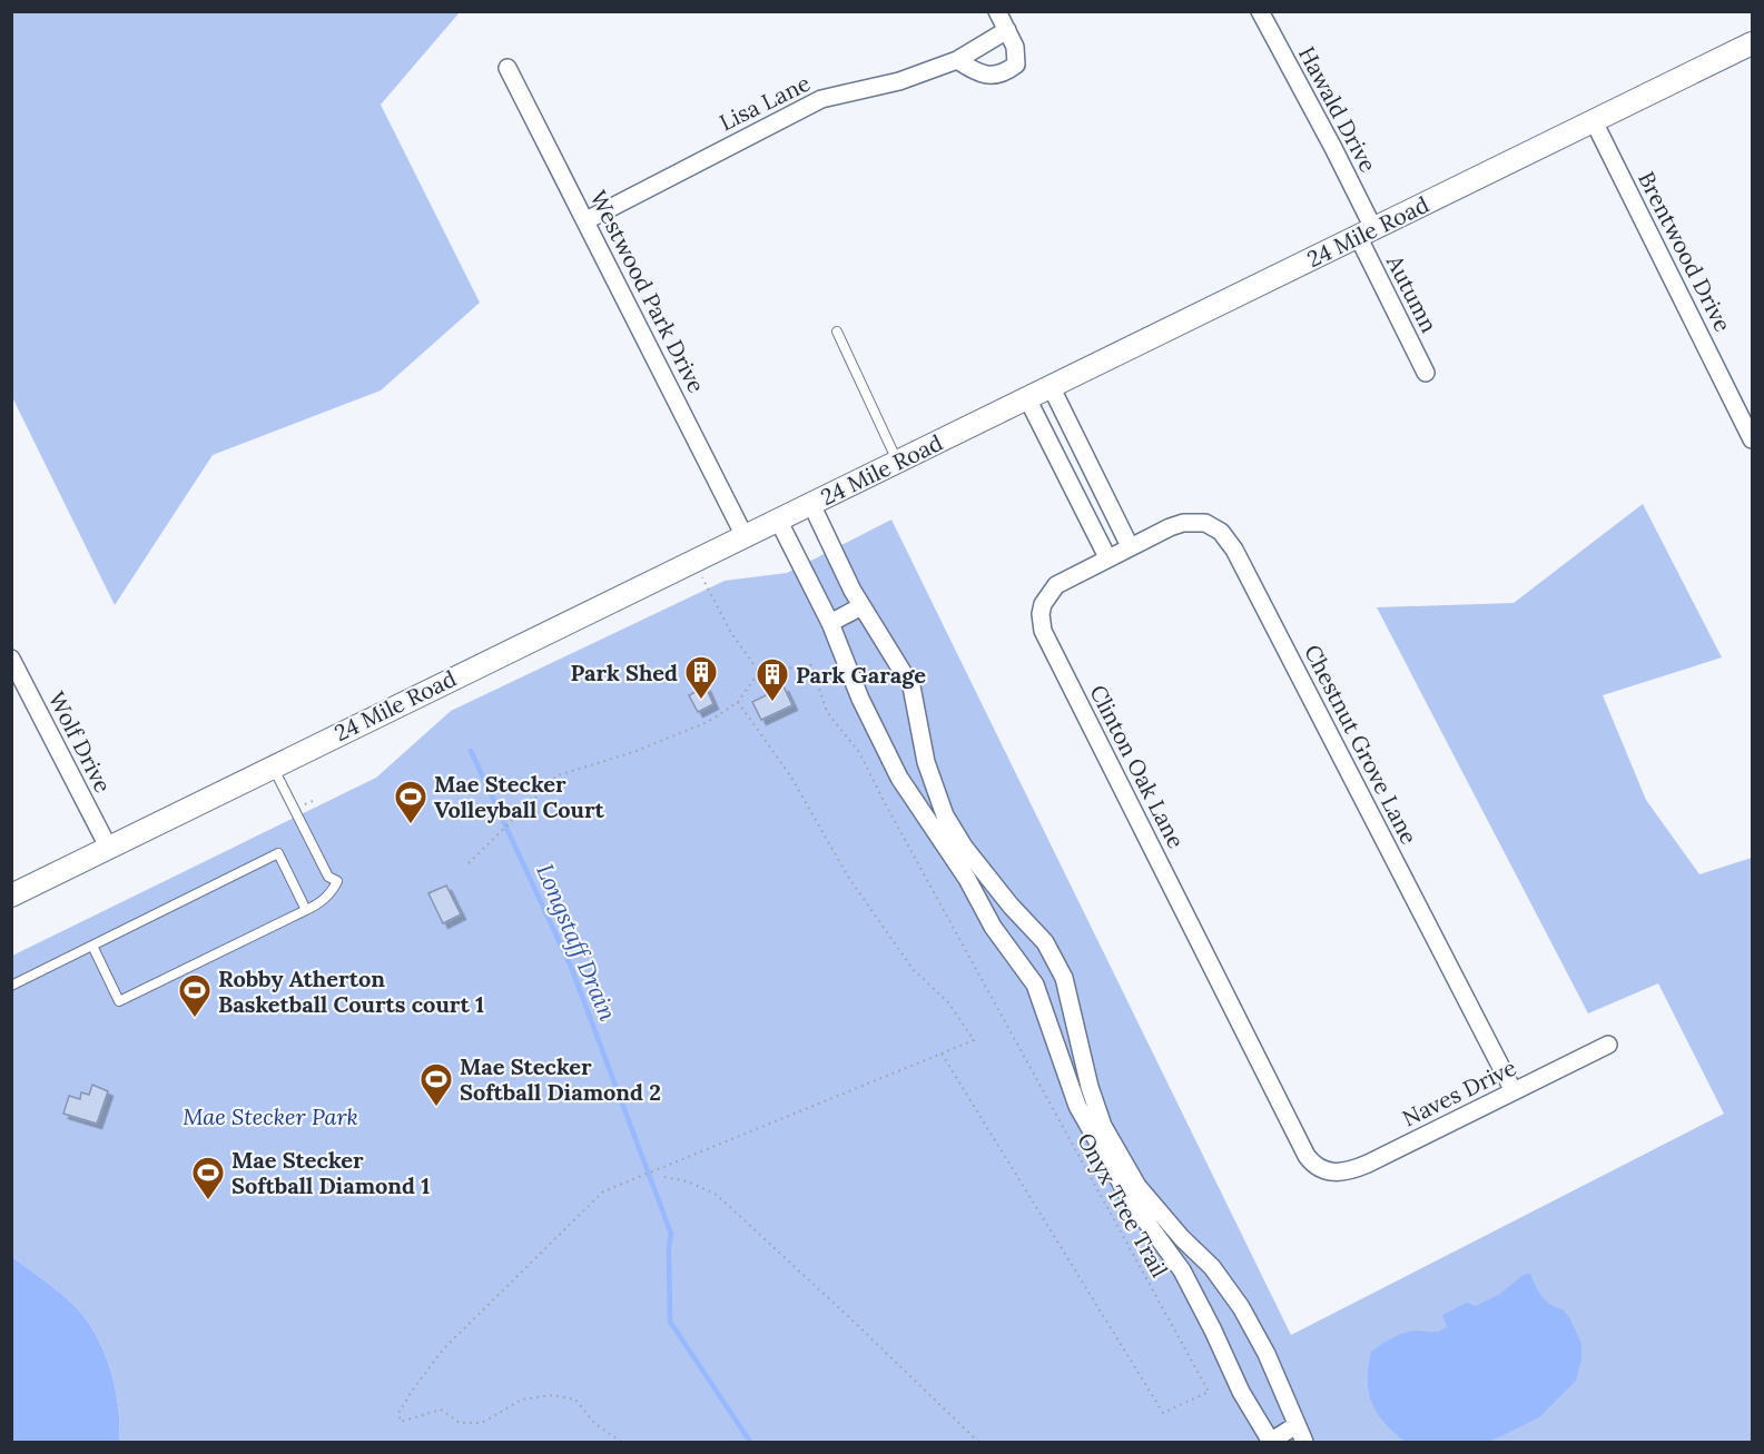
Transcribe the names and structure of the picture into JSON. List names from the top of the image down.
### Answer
{
  "streets": {
    "street": [
      "Lisa Lane",
      "Hawald Drive",
      "24 Mile Road",
      "Brentwood Drive",
      "Westwood Park Drive",
      "Autumn",
      "Wolf Drive",
      "Chestnut Grove Lane",
      "Clinton Oak Lane",
      "Naves Drive"
    ],
    "path": ["Onyx Tree Trail"]
  },
  "crossings": [
    ["Lisa Lane", "Westwood Park Drive"],
    ["Hawald Drive", "24 Mile Road"],
    ["Hawald Drive", "Autumn"],
    ["24 Mile Road", "Brentwood Drive"],
    ["24 Mile Road", "Westwood Park Drive"],
    ["24 Mile Road", "Autumn"],
    ["24 Mile Road", "Wolf Drive"],
    ["Chestnut Grove Lane", "Clinton Oak Lane"],
    ["Chestnut Grove Lane", "Naves Drive"],
    ["Clinton Oak Lane", "Naves Drive"]
  ],
  "water": ["Longstaff Drain"],
  "parks": ["Mae Stecker Park"],
  "places": {
    "building": ["Park Shed", "Park Garage"],
    "sports": [
      "Mae Stecker Volleyball Court",
      "Robby Atherton Basketball Courts court 1",
      "Mae Stecker Softball Diamond 2",
      "Mae Stecker Softball Diamond 1"
    ]
  }
}
